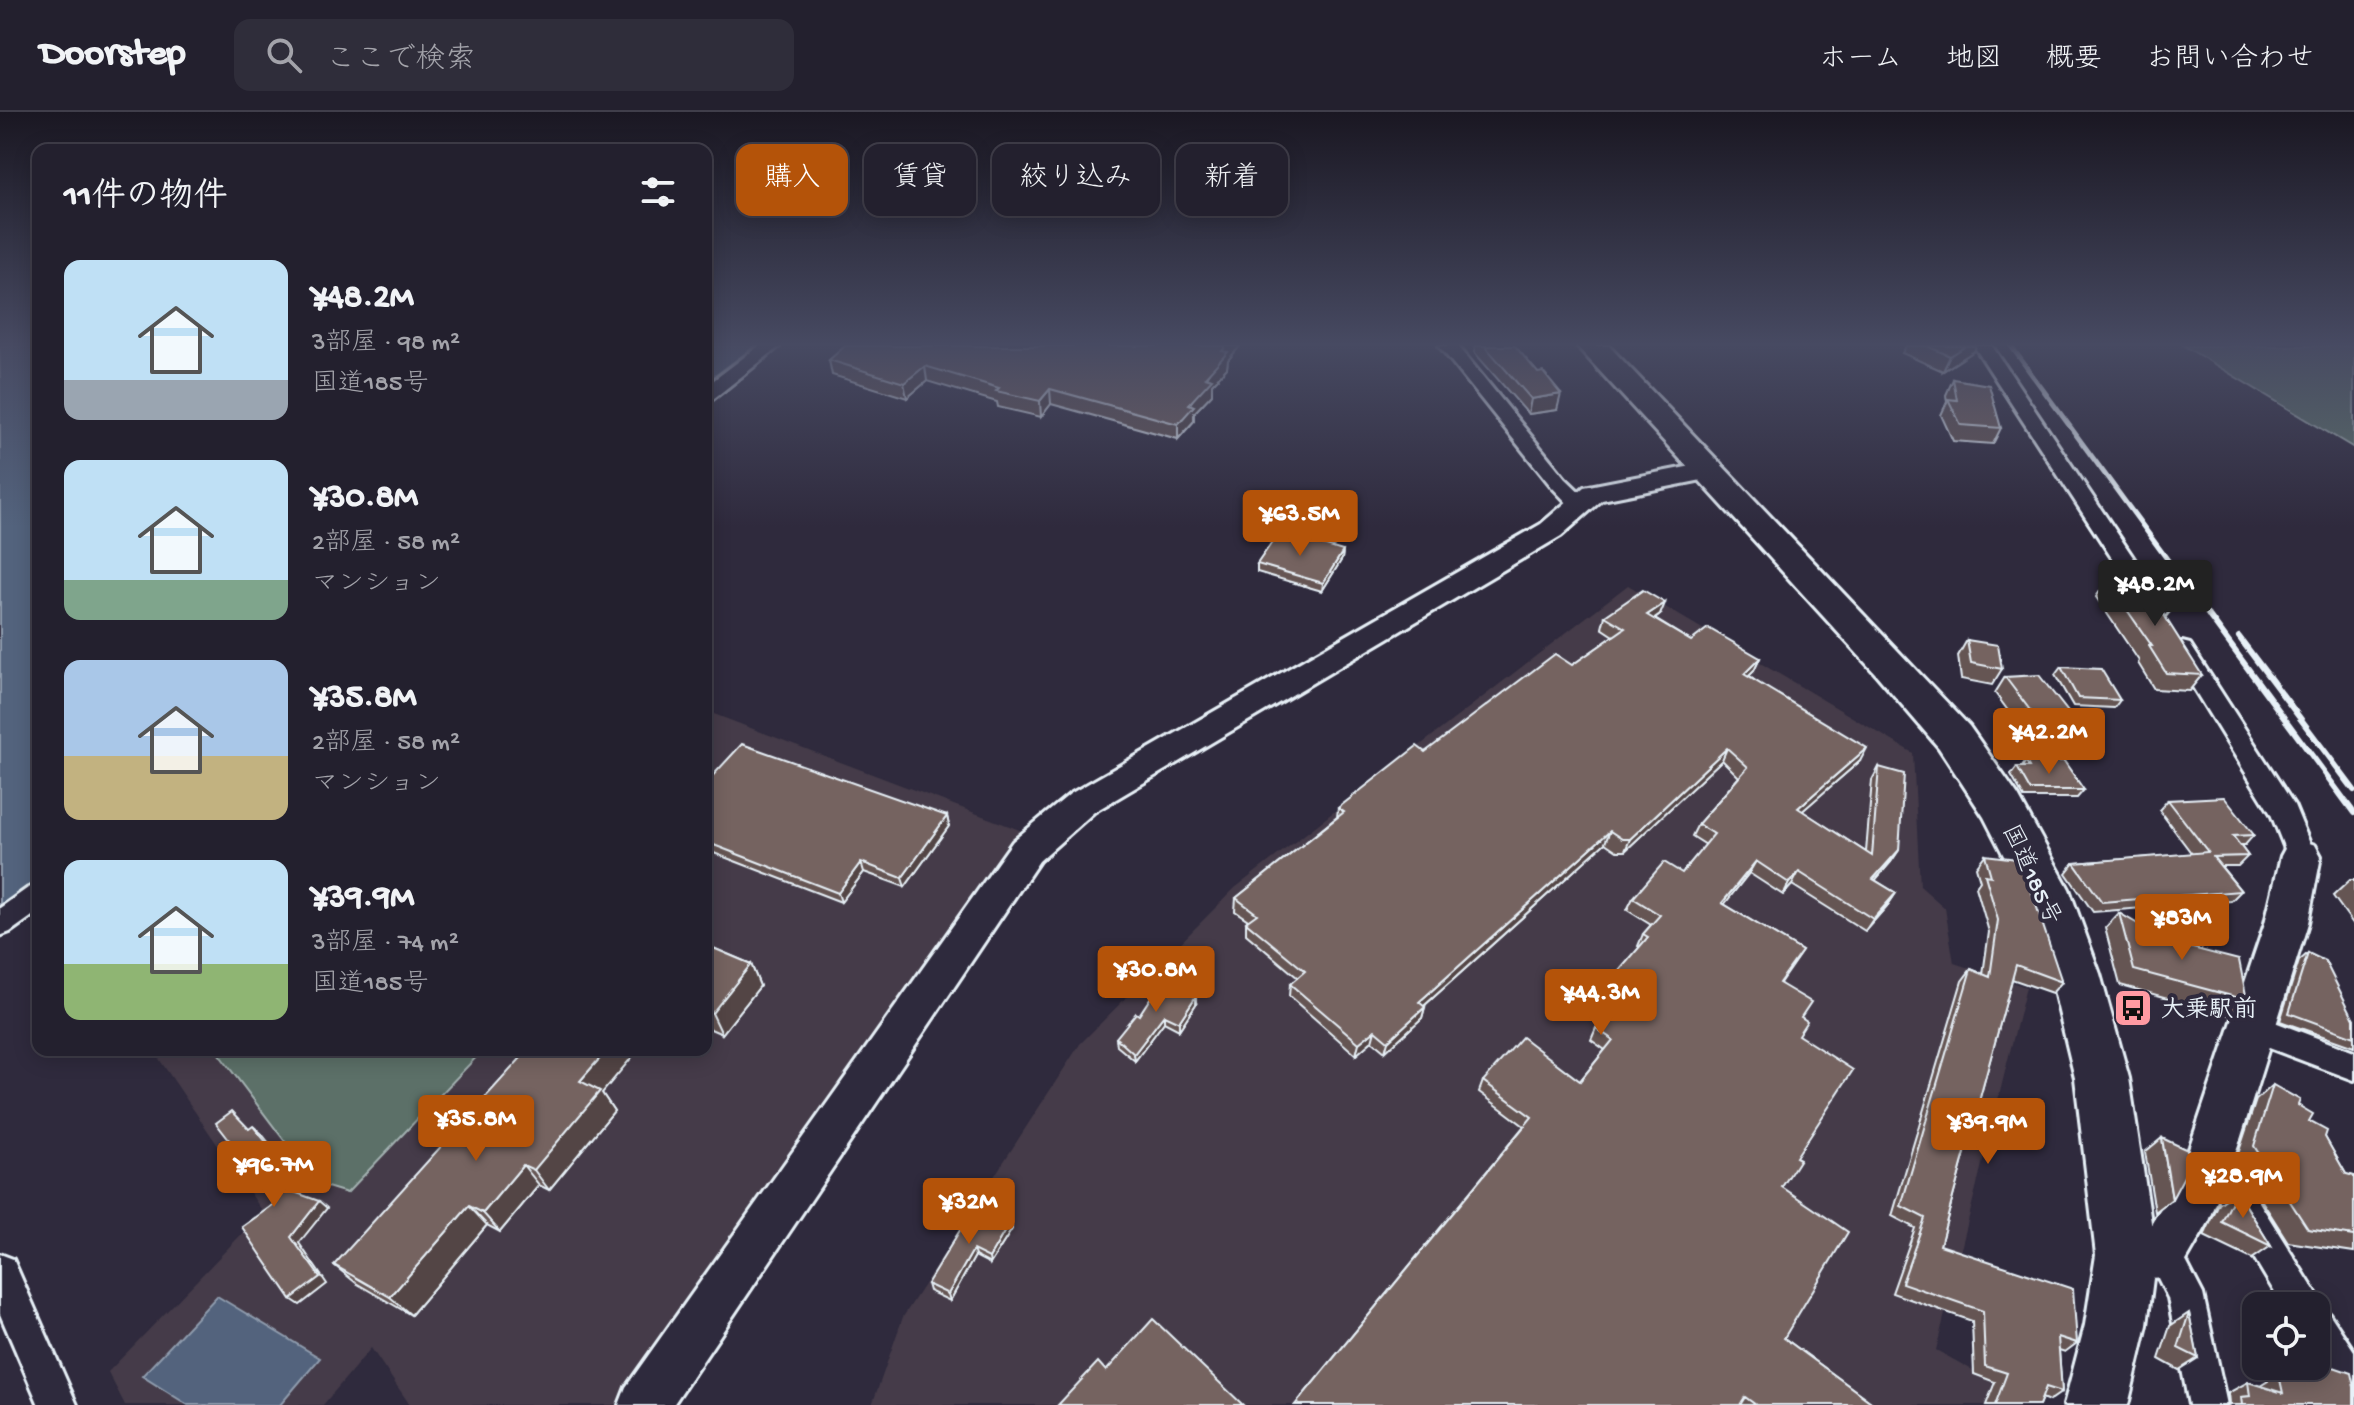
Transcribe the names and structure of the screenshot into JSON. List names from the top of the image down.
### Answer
{
  "streets": {
    "highway": ["国道185号"]
  },
  "places": {
    "bus stop": ["大乗駅前"]
  },
  "page": {
    "header": "Doorstep",
    "search": "ここで検索",
    "nav": [
      "ホーム",
      "地図",
      "概要",
      "お問い合わせ"
    ],
    "chip": [
      "購入",
      "賃貸",
      "絞り込み",
      "新着"
    ],
    "heading": "11件の物件",
    "list": [
      {
        "name": "¥48.2M",
        "note": "3部屋 · 98 m² · 国道185号"
      },
      {
        "name": "¥30.8M",
        "note": "2部屋 · 58 m² · マンション"
      },
      {
        "name": "¥35.8M",
        "note": "2部屋 · 58 m² · マンション"
      },
      {
        "name": "¥39.9M",
        "note": "3部屋 · 74 m² · 国道185号"
      }
    ],
    "price": [
      "¥63.5M",
      "¥48.2M",
      "¥42.2M",
      "¥83M",
      "¥30.8M",
      "¥44.3M",
      "¥35.8M",
      "¥39.9M",
      "¥96.7M",
      "¥28.9M",
      "¥32M"
    ]
  }
}
